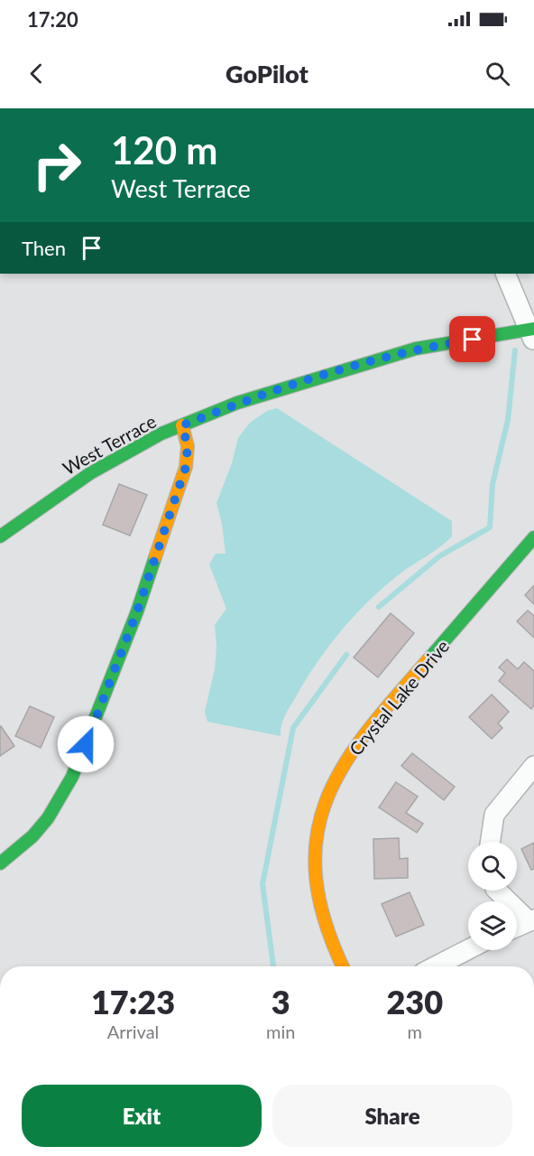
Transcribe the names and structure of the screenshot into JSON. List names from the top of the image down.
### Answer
{
  "streets": {
    "street": ["West Terrace", "Crystal Lake Drive"]
  },
  "page": {
    "status": "17:20",
    "header": "GoPilot",
    "turn": ["120 m", "West Terrace"],
    "then": "Then",
    "eta": [
      "17:23",
      "Arrival",
      "3",
      "min",
      "230",
      "m"
    ],
    "buttons": ["Exit", "Share"]
  }
}
